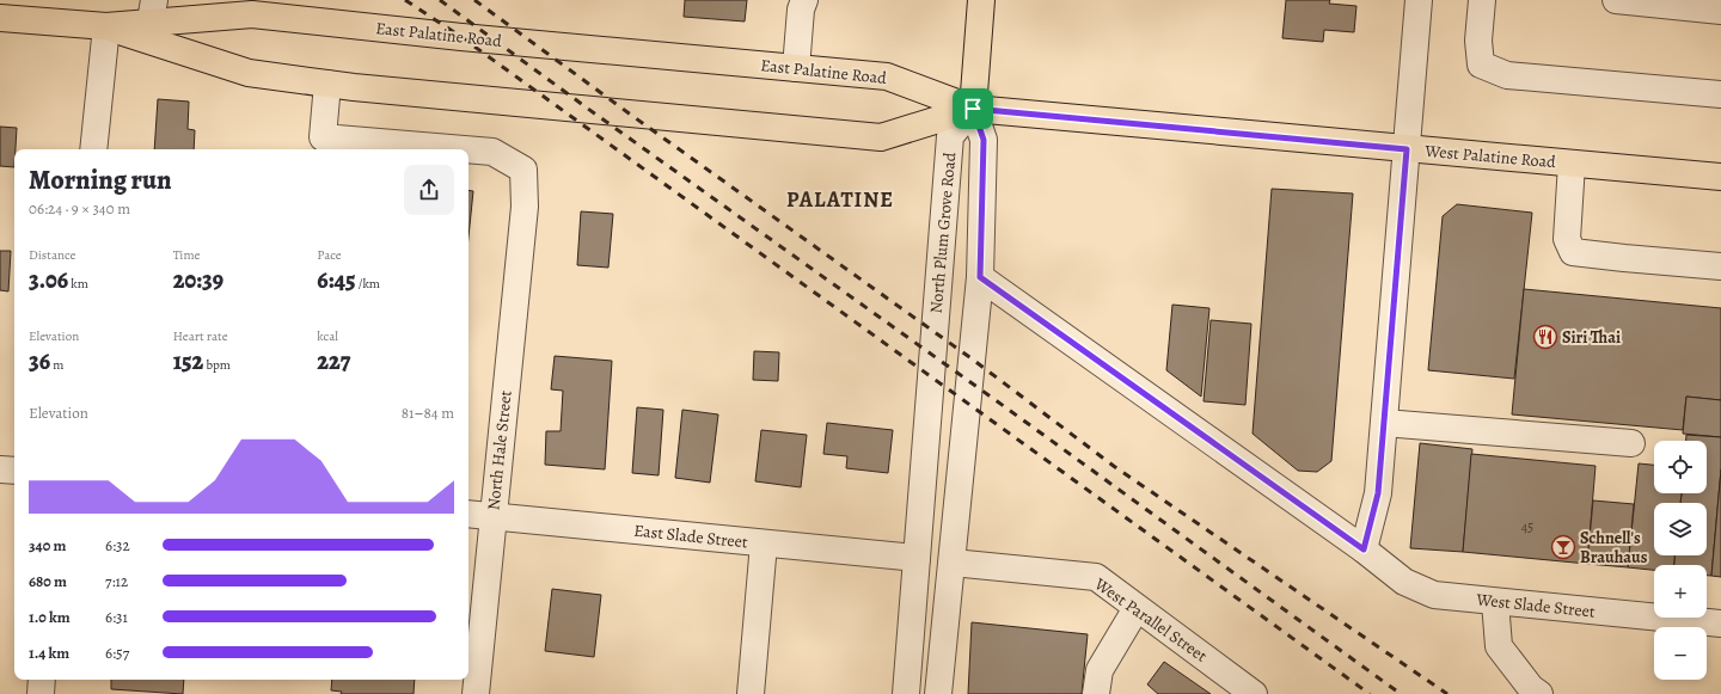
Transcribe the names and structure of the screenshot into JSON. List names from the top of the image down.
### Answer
{
  "streets": {
    "main road": ["East Palatine Road", "West Palatine Road"],
    "street": [
      "North Plum Grove Road",
      "North Hale Street",
      "East Slade Street",
      "West Slade Street",
      "West Parallel Street"
    ]
  },
  "crossings": [
    ["East Palatine Road", "West Palatine Road"],
    ["East Palatine Road", "North Plum Grove Road"],
    ["East Palatine Road", "North Hale Street"],
    ["West Palatine Road", "North Plum Grove Road"],
    ["North Plum Grove Road", "East Slade Street"],
    ["North Plum Grove Road", "West Slade Street"],
    ["North Plum Grove Road", "West Parallel Street"],
    ["North Hale Street", "East Slade Street"]
  ],
  "districts": ["PALATINE"],
  "places": {
    "restaurant": ["Siri Thai"],
    "bar": ["Schnell's Brauhaus"]
  },
  "house_numbers": ["45"],
  "page": {
    "heading": ["Morning run", "06:24 · 9 × 340 m"],
    "stats": [
      ["Distance", "3.06 km"],
      ["Time", "20:39"],
      ["Pace", "6:45 /km"],
      ["Elevation", "36 m"],
      ["Heart rate", "152 bpm"],
      ["kcal", "227"]
    ],
    "chart": ["Elevation", "81–84 m"],
    "map_buttons": ["+", "−"],
    "list": [
      {
        "name": "340 m",
        "note": "6:32"
      },
      {
        "name": "680 m",
        "note": "7:12"
      },
      {
        "name": "1.0 km",
        "note": "6:31"
      },
      {
        "name": "1.4 km",
        "note": "6:57"
      }
    ]
  }
}
